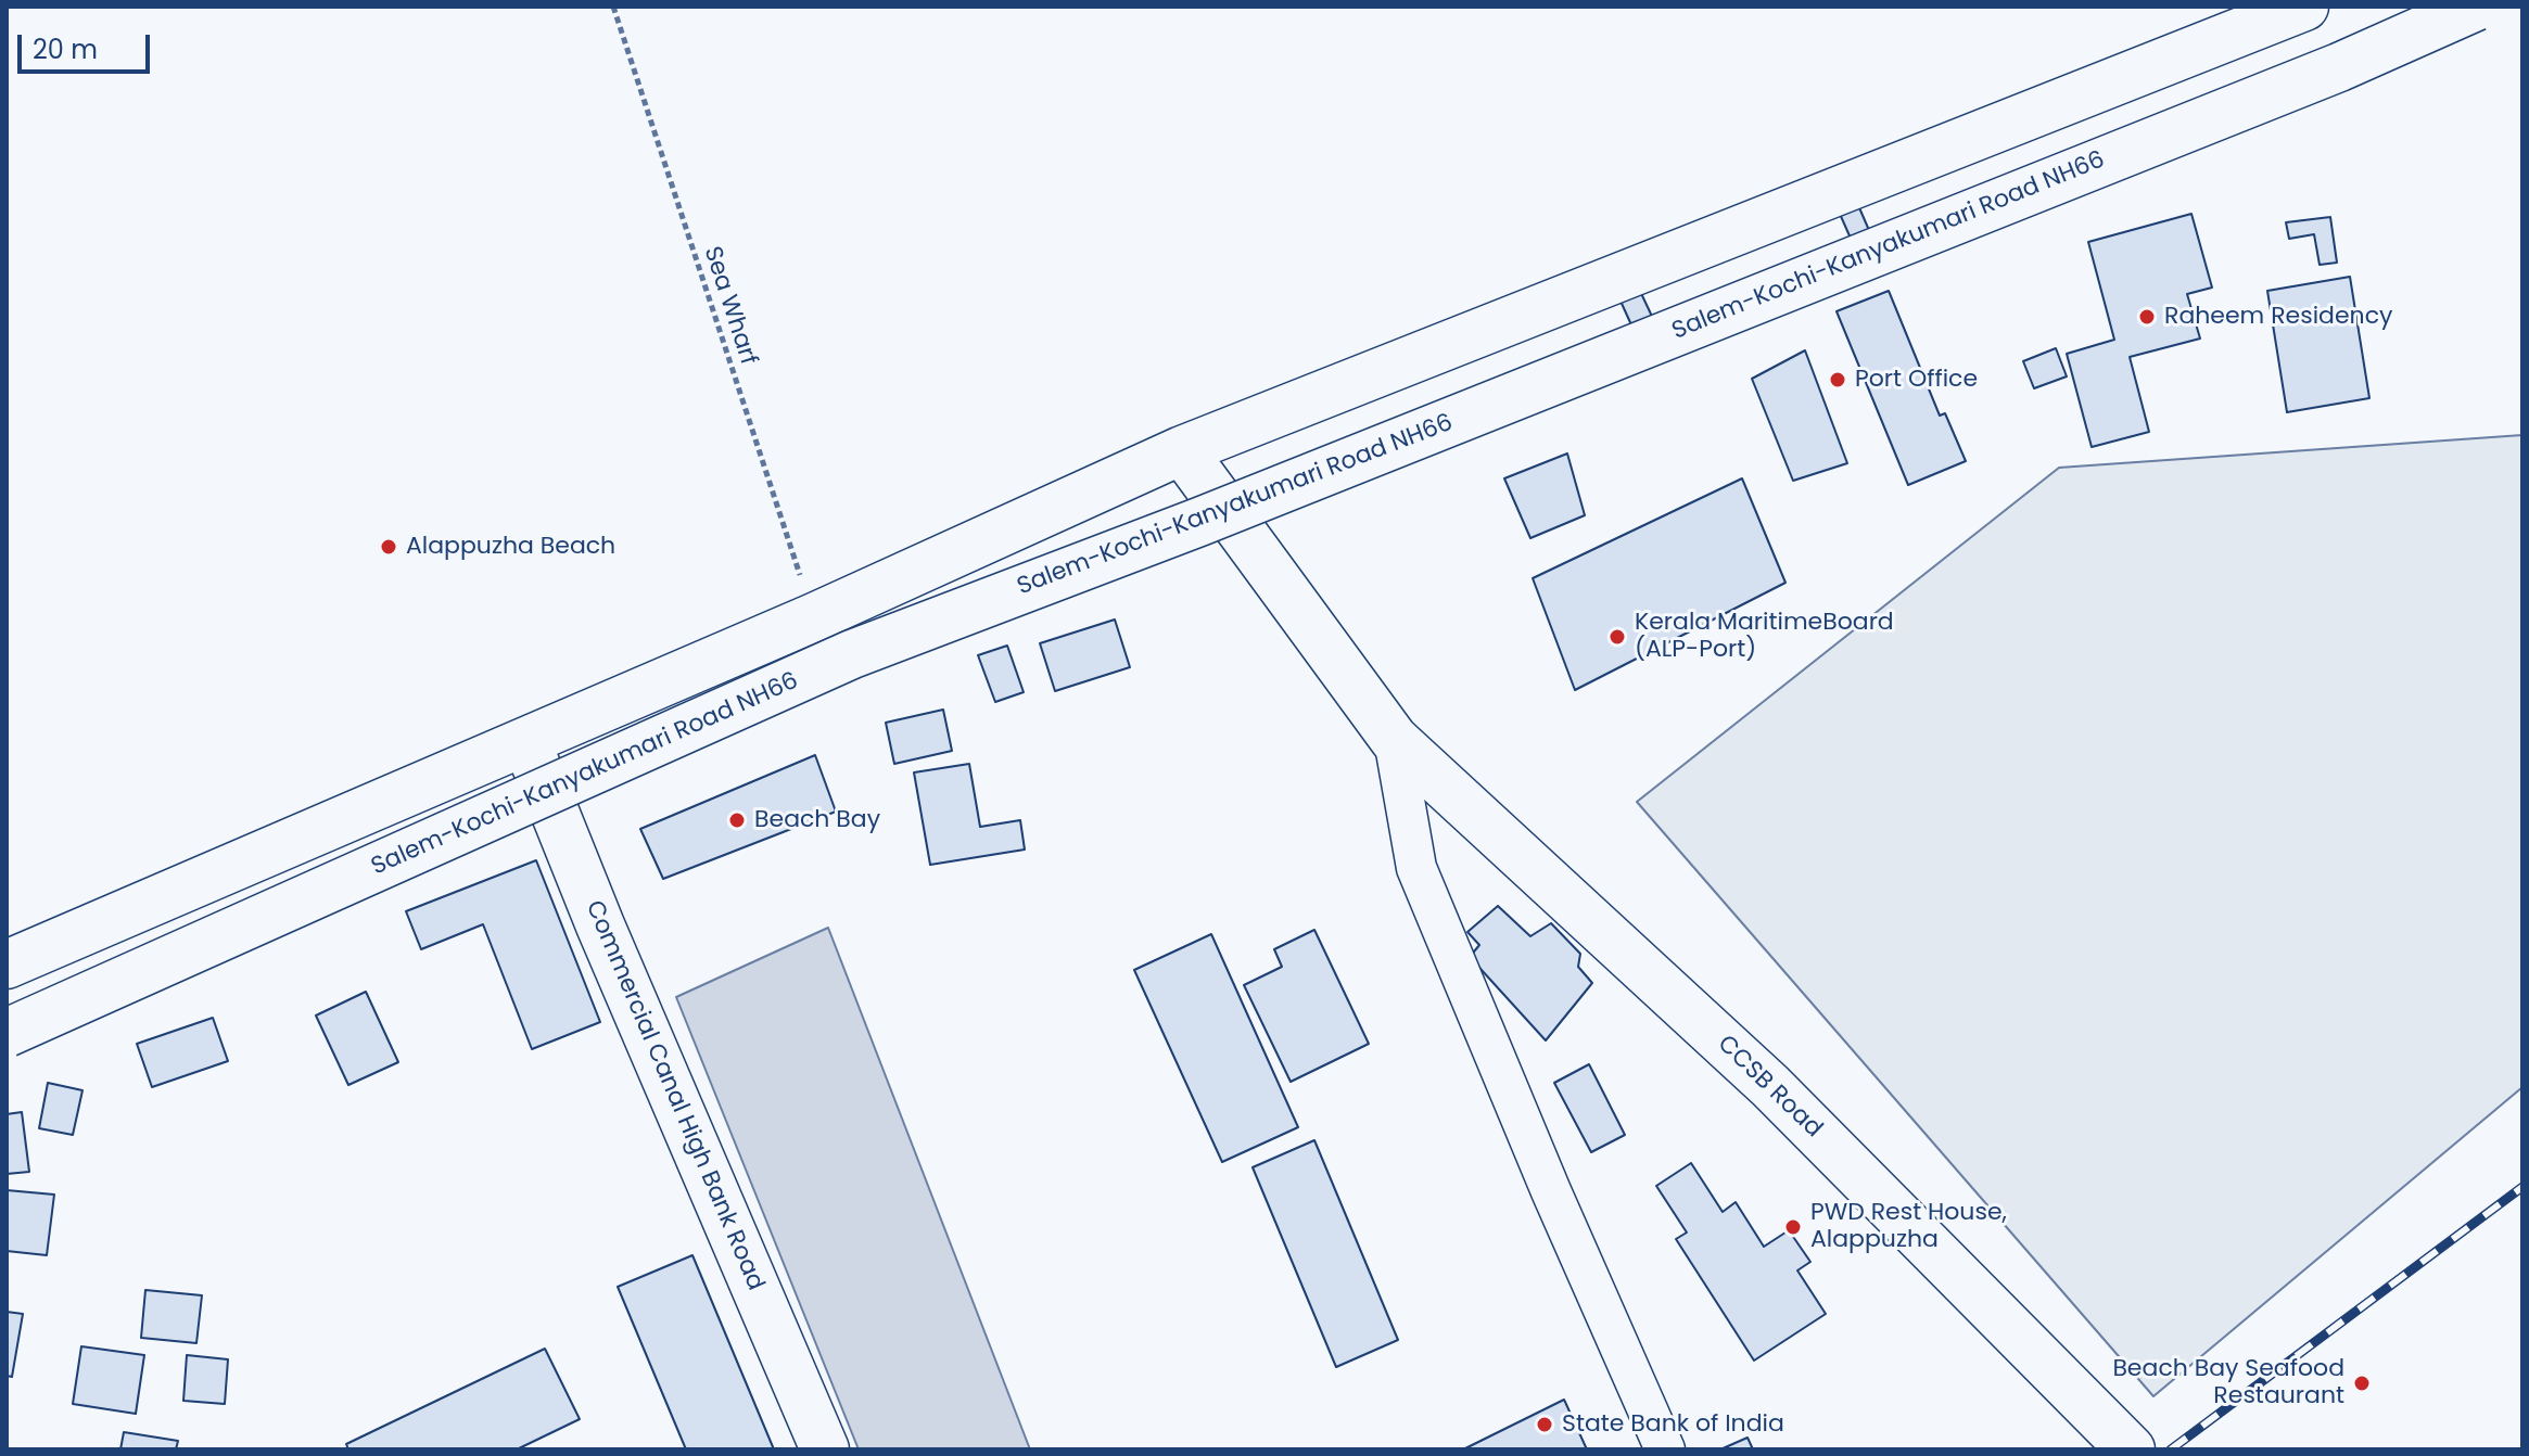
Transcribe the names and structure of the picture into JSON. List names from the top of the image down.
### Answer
{
  "streets": {
    "main road": ["Salem-Kochi-Kanyakumari Road NH66", "CCSB Road", "Commercial Canal High Bank Road"],
    "path": ["Sea Wharf"]
  },
  "places": [
    "Raheem Residency",
    "Port Office",
    "Alappuzha Beach",
    "Kerala MaritimeBoard (ALP-Port)",
    "Beach Bay",
    "PWD Rest House, Alappuzha",
    "Beach Bay Seafood Restaurant",
    "State Bank of India"
  ],
  "scale_bar": "20 m"
}
